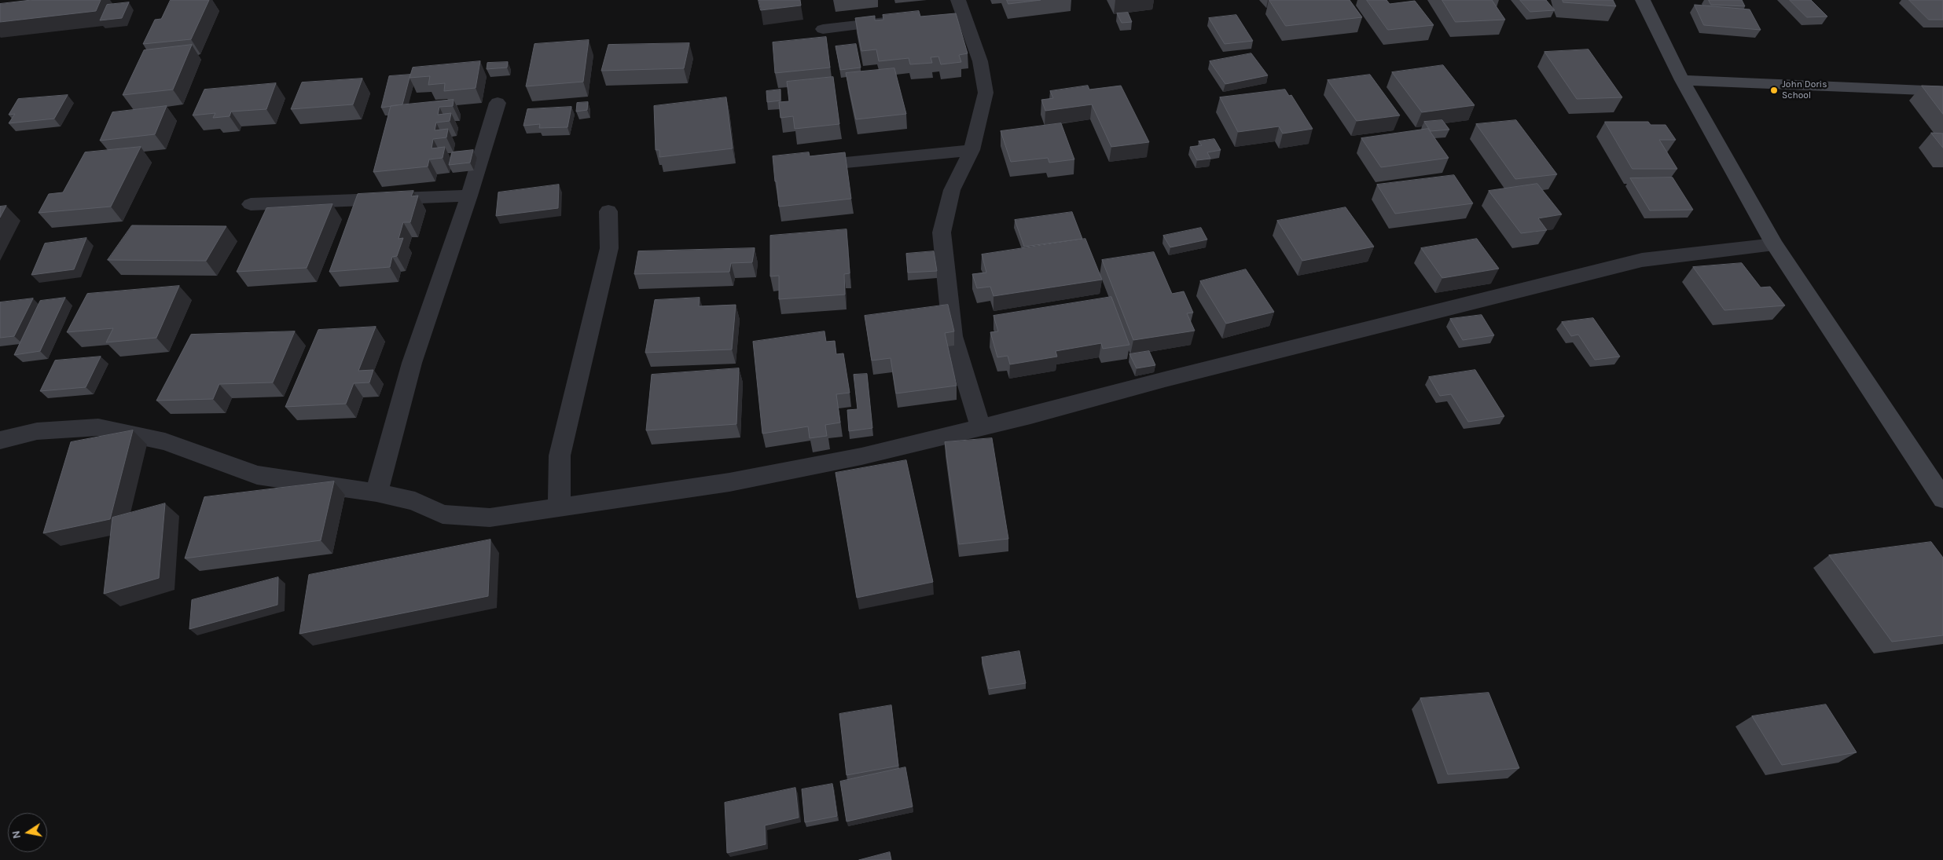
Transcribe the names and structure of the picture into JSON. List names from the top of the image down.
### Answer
{
  "places": ["John Doris School"],
  "north": "left"
}
